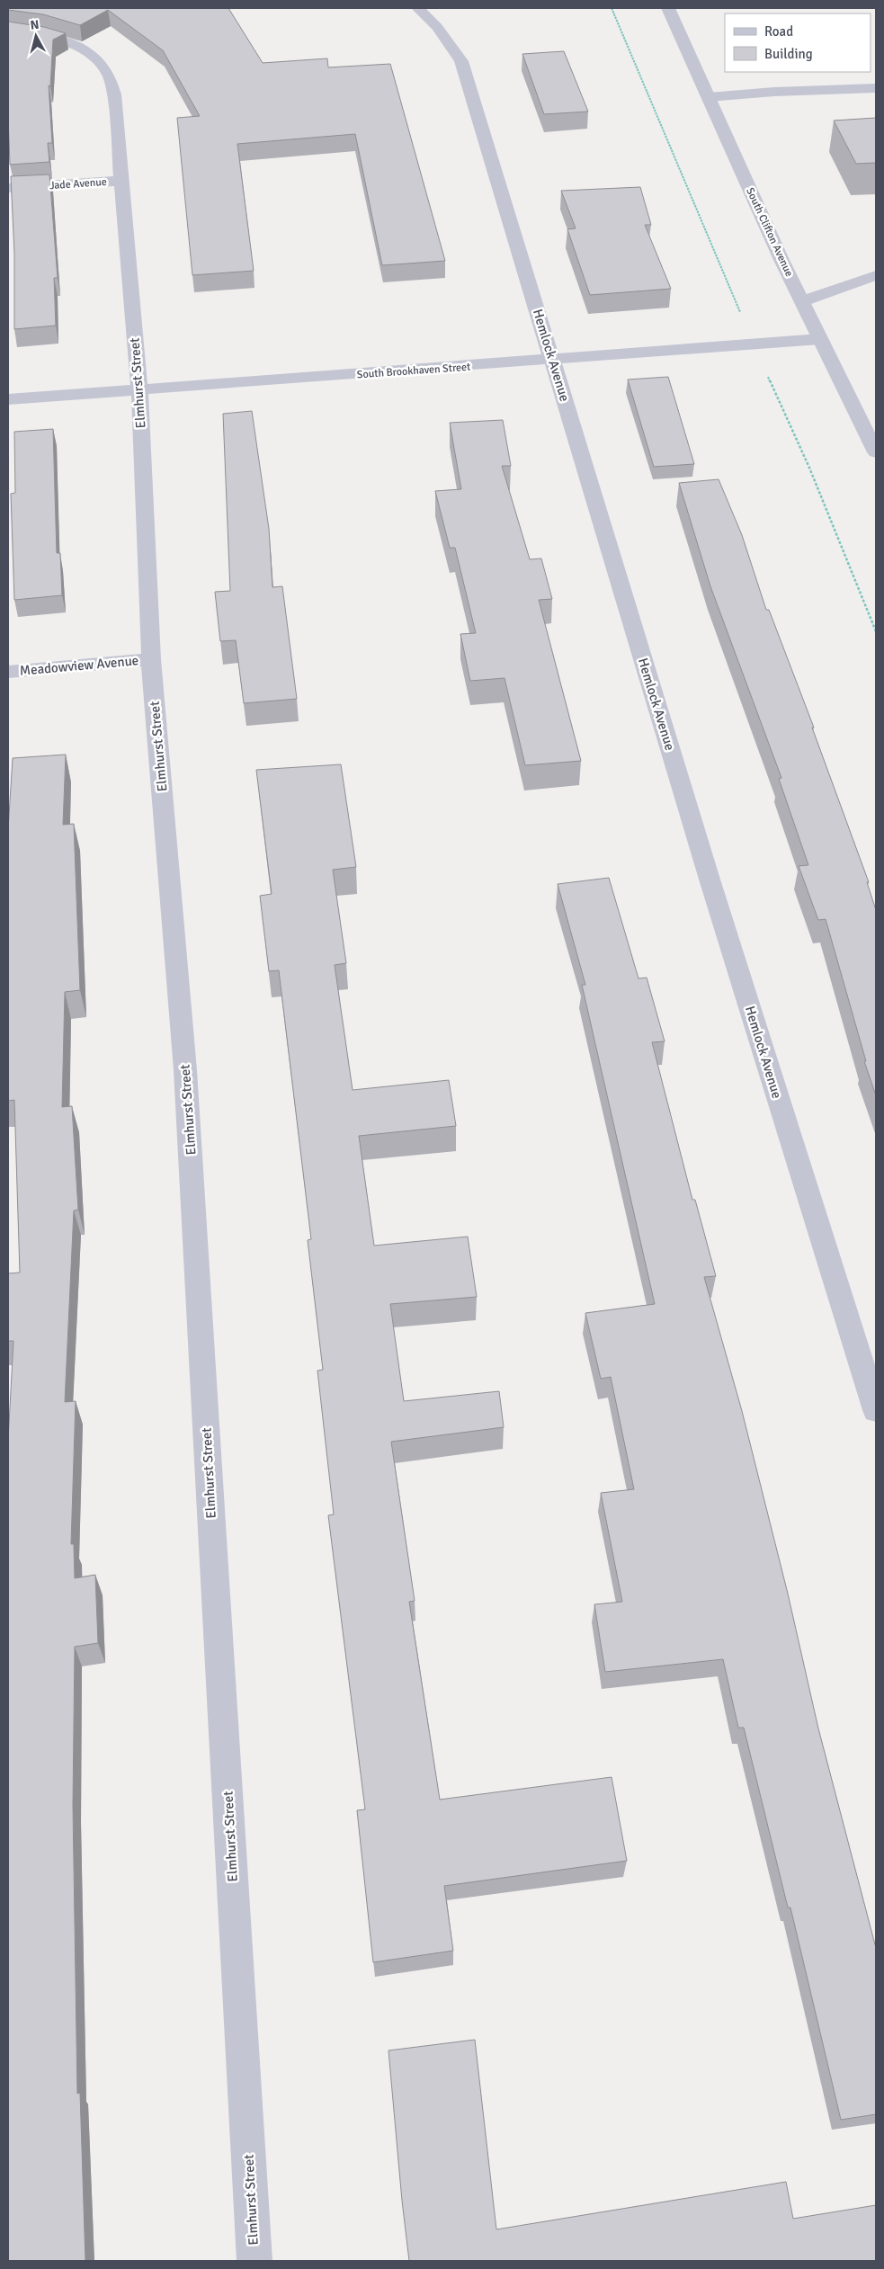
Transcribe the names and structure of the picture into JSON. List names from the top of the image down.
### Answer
{
  "streets": {
    "street": [
      "Jade Avenue",
      "South Clifton Avenue",
      "Hemlock Avenue",
      "South Brookhaven Street",
      "Elmhurst Street",
      "Meadowview Avenue"
    ]
  },
  "crossings": [
    ["Jade Avenue", "Elmhurst Street"],
    ["South Clifton Avenue", "South Brookhaven Street"],
    ["Hemlock Avenue", "South Brookhaven Street"],
    ["South Brookhaven Street", "Elmhurst Street"],
    ["Elmhurst Street", "Meadowview Avenue"]
  ],
  "legend": ["Road", "Building"],
  "north": "top"
}
